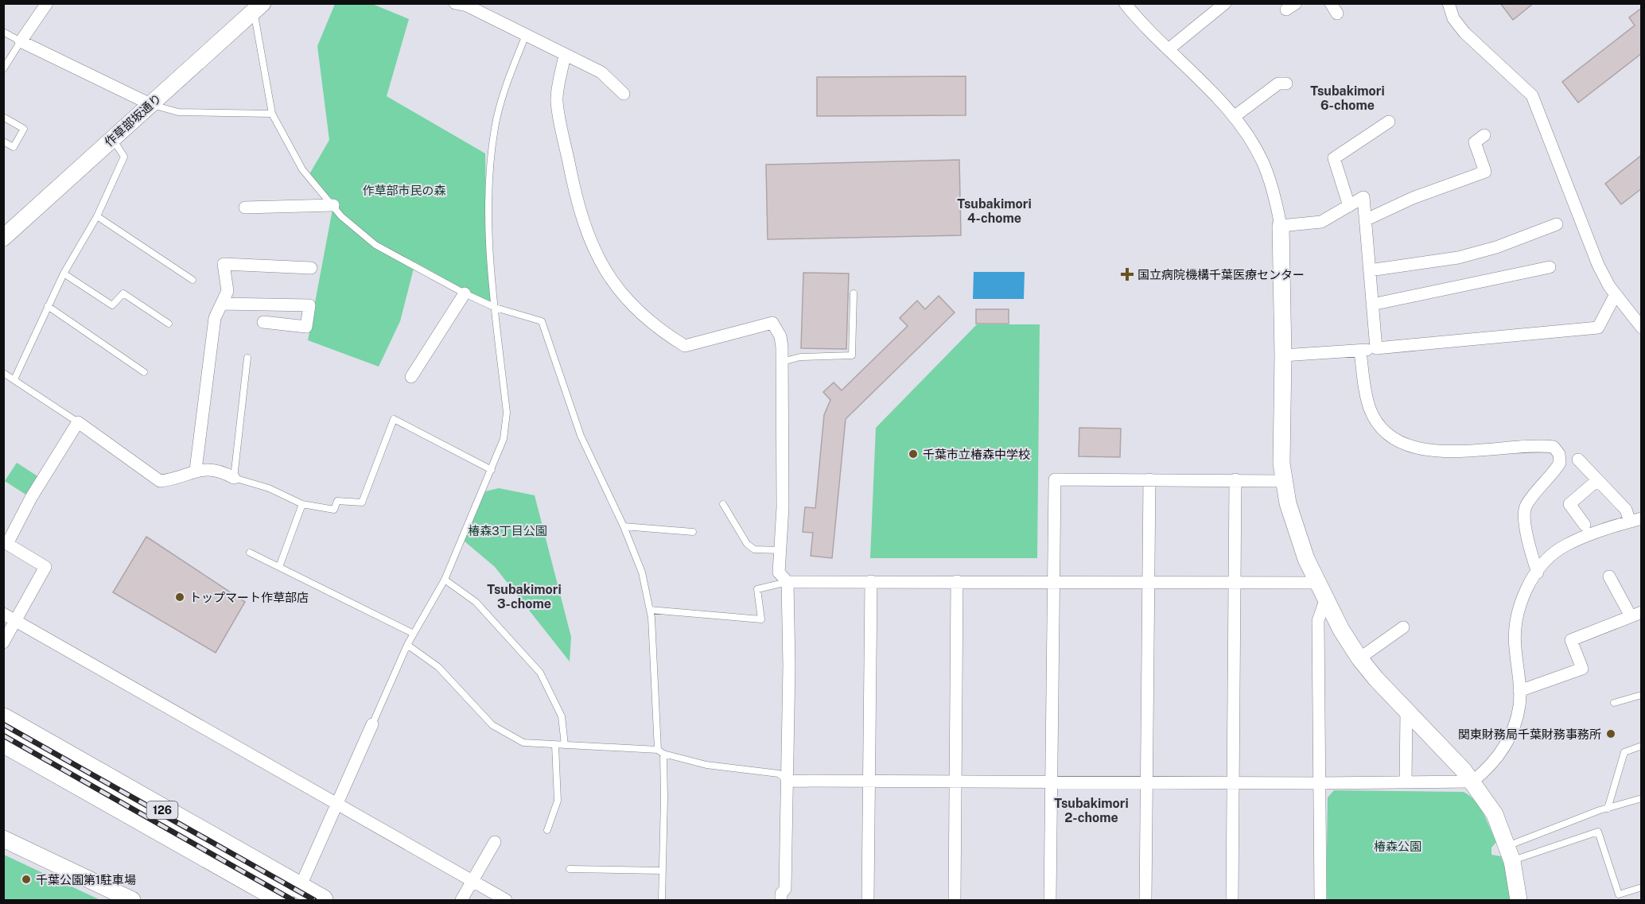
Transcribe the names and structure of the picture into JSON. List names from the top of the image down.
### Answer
{
  "streets": {
    "highway": ["126"],
    "street": ["作草部坂通り"]
  },
  "districts": [
    "Tsubakimori 6-chome",
    "Tsubakimori 4-chome",
    "Tsubakimori 3-chome",
    "Tsubakimori 2-chome"
  ],
  "parks": ["作草部市民の森", "椿森3丁目公園", "椿森公園"],
  "places": {
    "health": ["国立病院機構千葉医療センター"],
    "other": [
      "千葉市立椿森中学校",
      "トップマート作草部店",
      "関東財務局千葉財務事務所",
      "千葉公園第1駐車場"
    ]
  }
}
